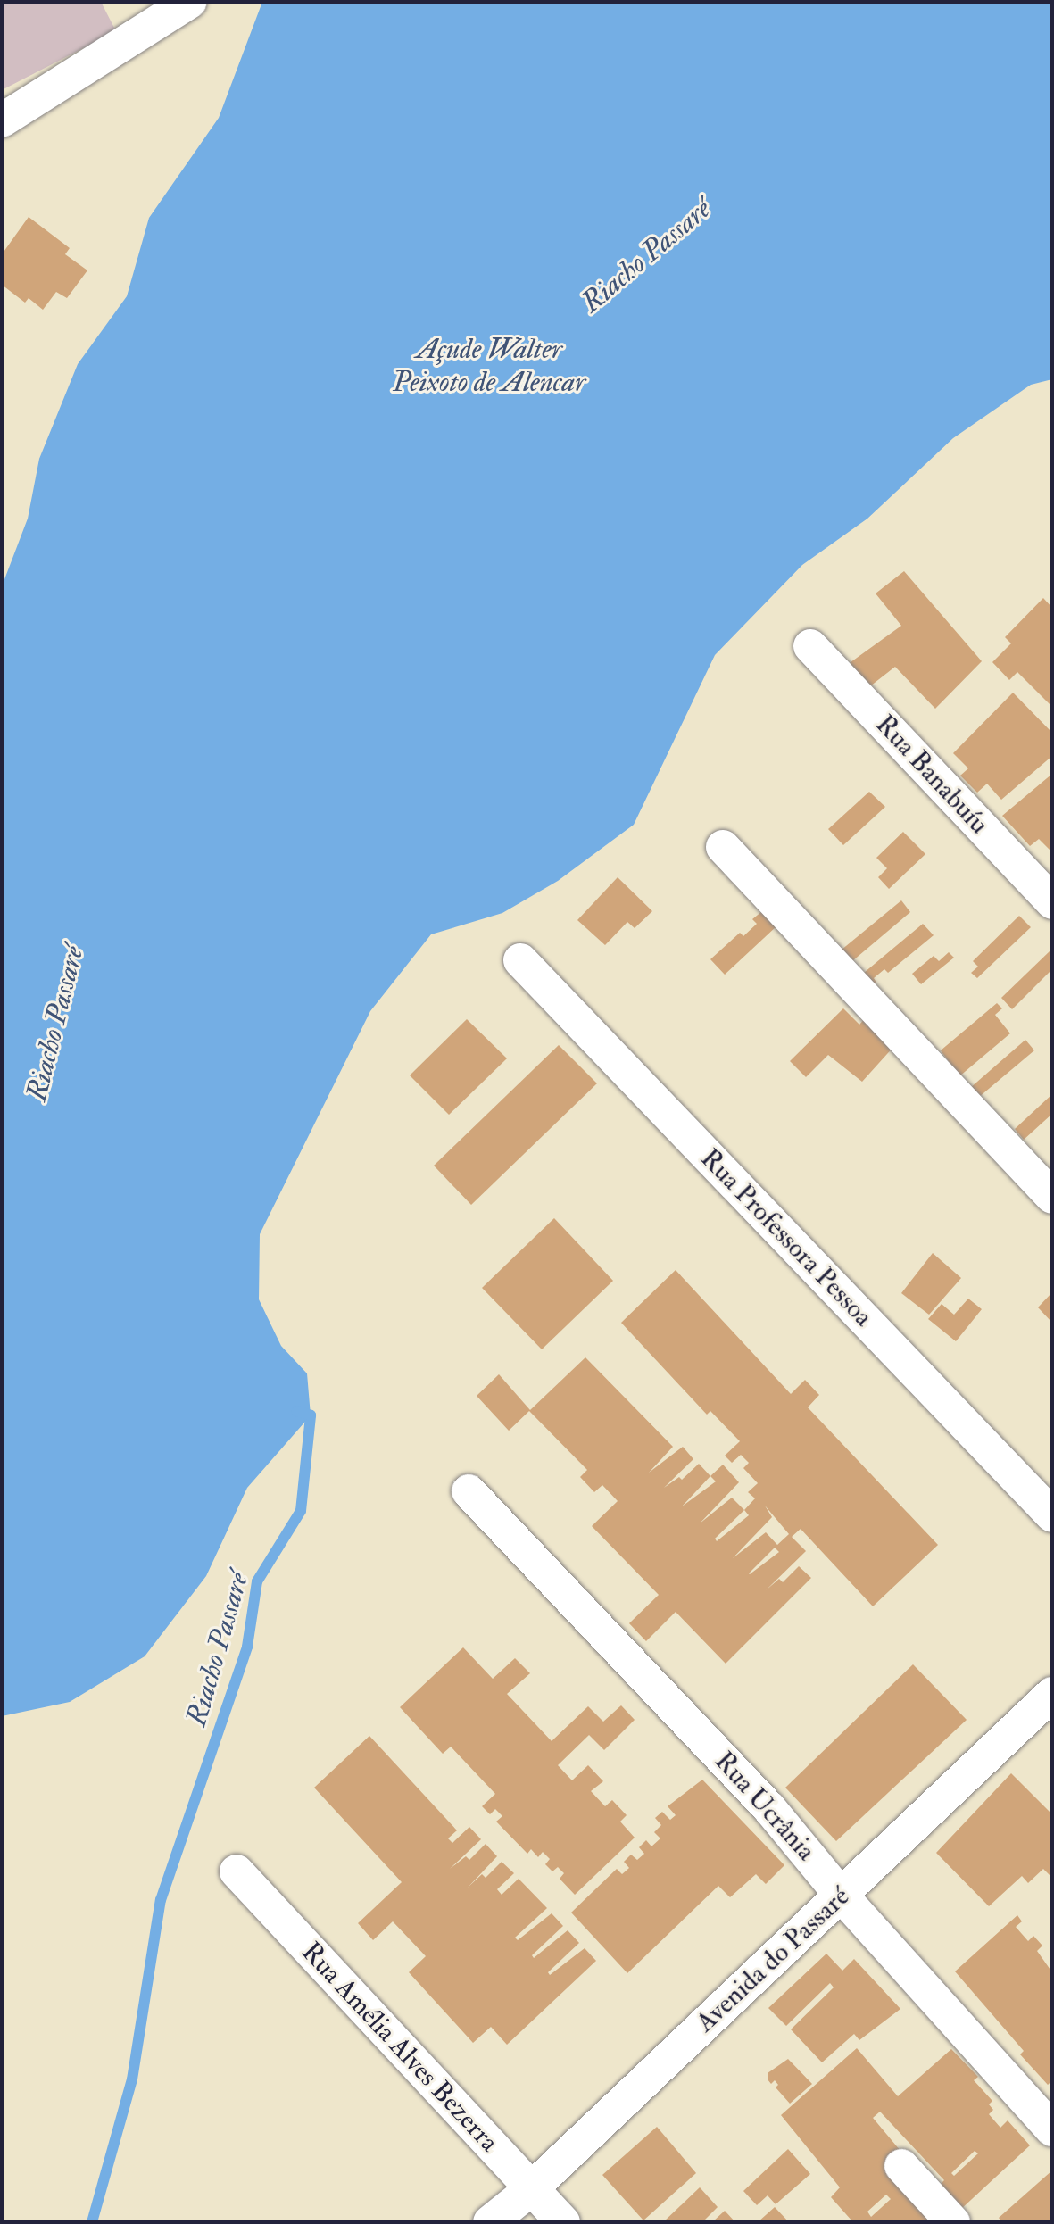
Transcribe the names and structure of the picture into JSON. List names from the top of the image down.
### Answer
{
  "streets": {
    "street": [
      "Rua Banabuíu",
      "Rua Professora Pessoa",
      "Rua Ucrânia",
      "Avenida do Passaré",
      "Rua Amélia Alves Bezerra"
    ]
  },
  "crossings": [
    ["Rua Ucrânia", "Avenida do Passaré"],
    ["Avenida do Passaré", "Rua Amélia Alves Bezerra"]
  ],
  "water": ["Riacho Passaré", "Açude Walter Peixoto de Alencar"]
}
